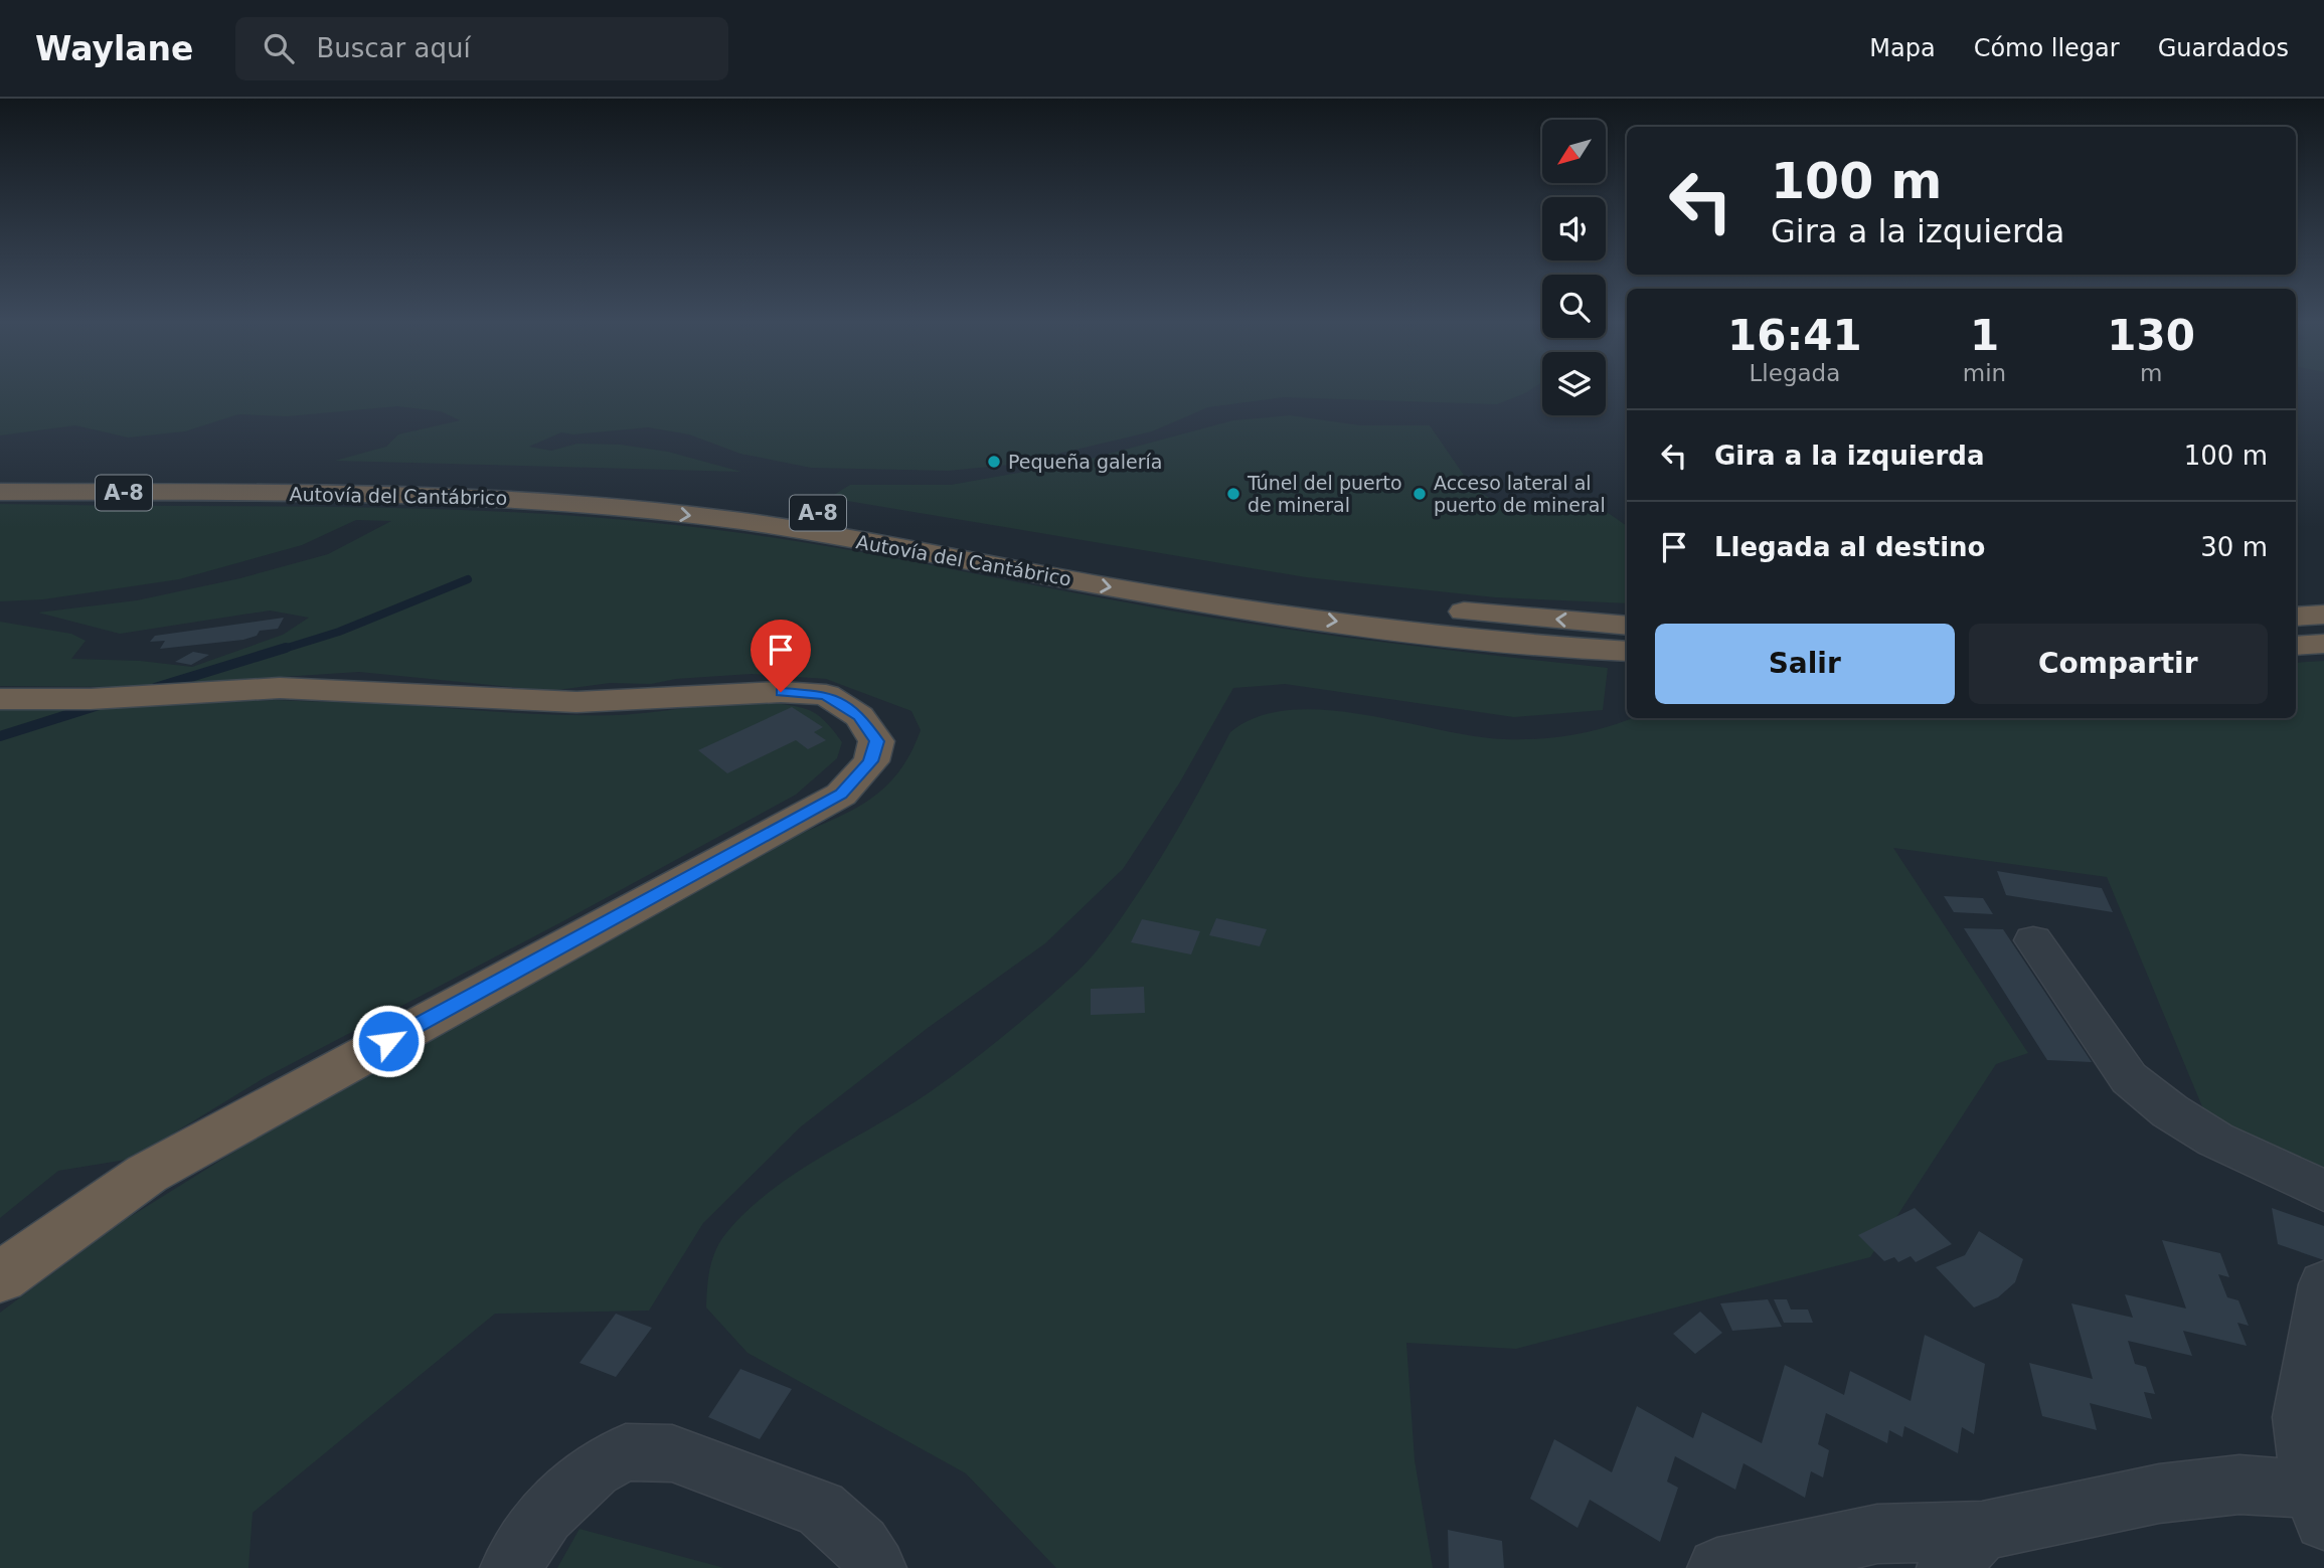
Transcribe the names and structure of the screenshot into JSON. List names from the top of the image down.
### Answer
{
  "streets": {
    "highway": ["A-8", "Autovía del Cantábrico"]
  },
  "places": ["Pequeña galería", "Túnel del puerto de mineral", "Acceso lateral al puerto de mineral"],
  "north": "bottom left",
  "page": {
    "header": "Waylane",
    "search": "Buscar aquí",
    "nav": ["Mapa", "Cómo llegar", "Guardados"],
    "turn": ["100 m", "Gira a la izquierda"],
    "eta": [
      "16:41",
      "Llegada",
      "1",
      "min",
      "130",
      "m"
    ],
    "list": [
      {
        "name": "Gira a la izquierda",
        "value": "100 m"
      },
      {
        "name": "Llegada al destino",
        "value": "30 m"
      }
    ],
    "buttons": ["Salir", "Compartir"]
  }
}
